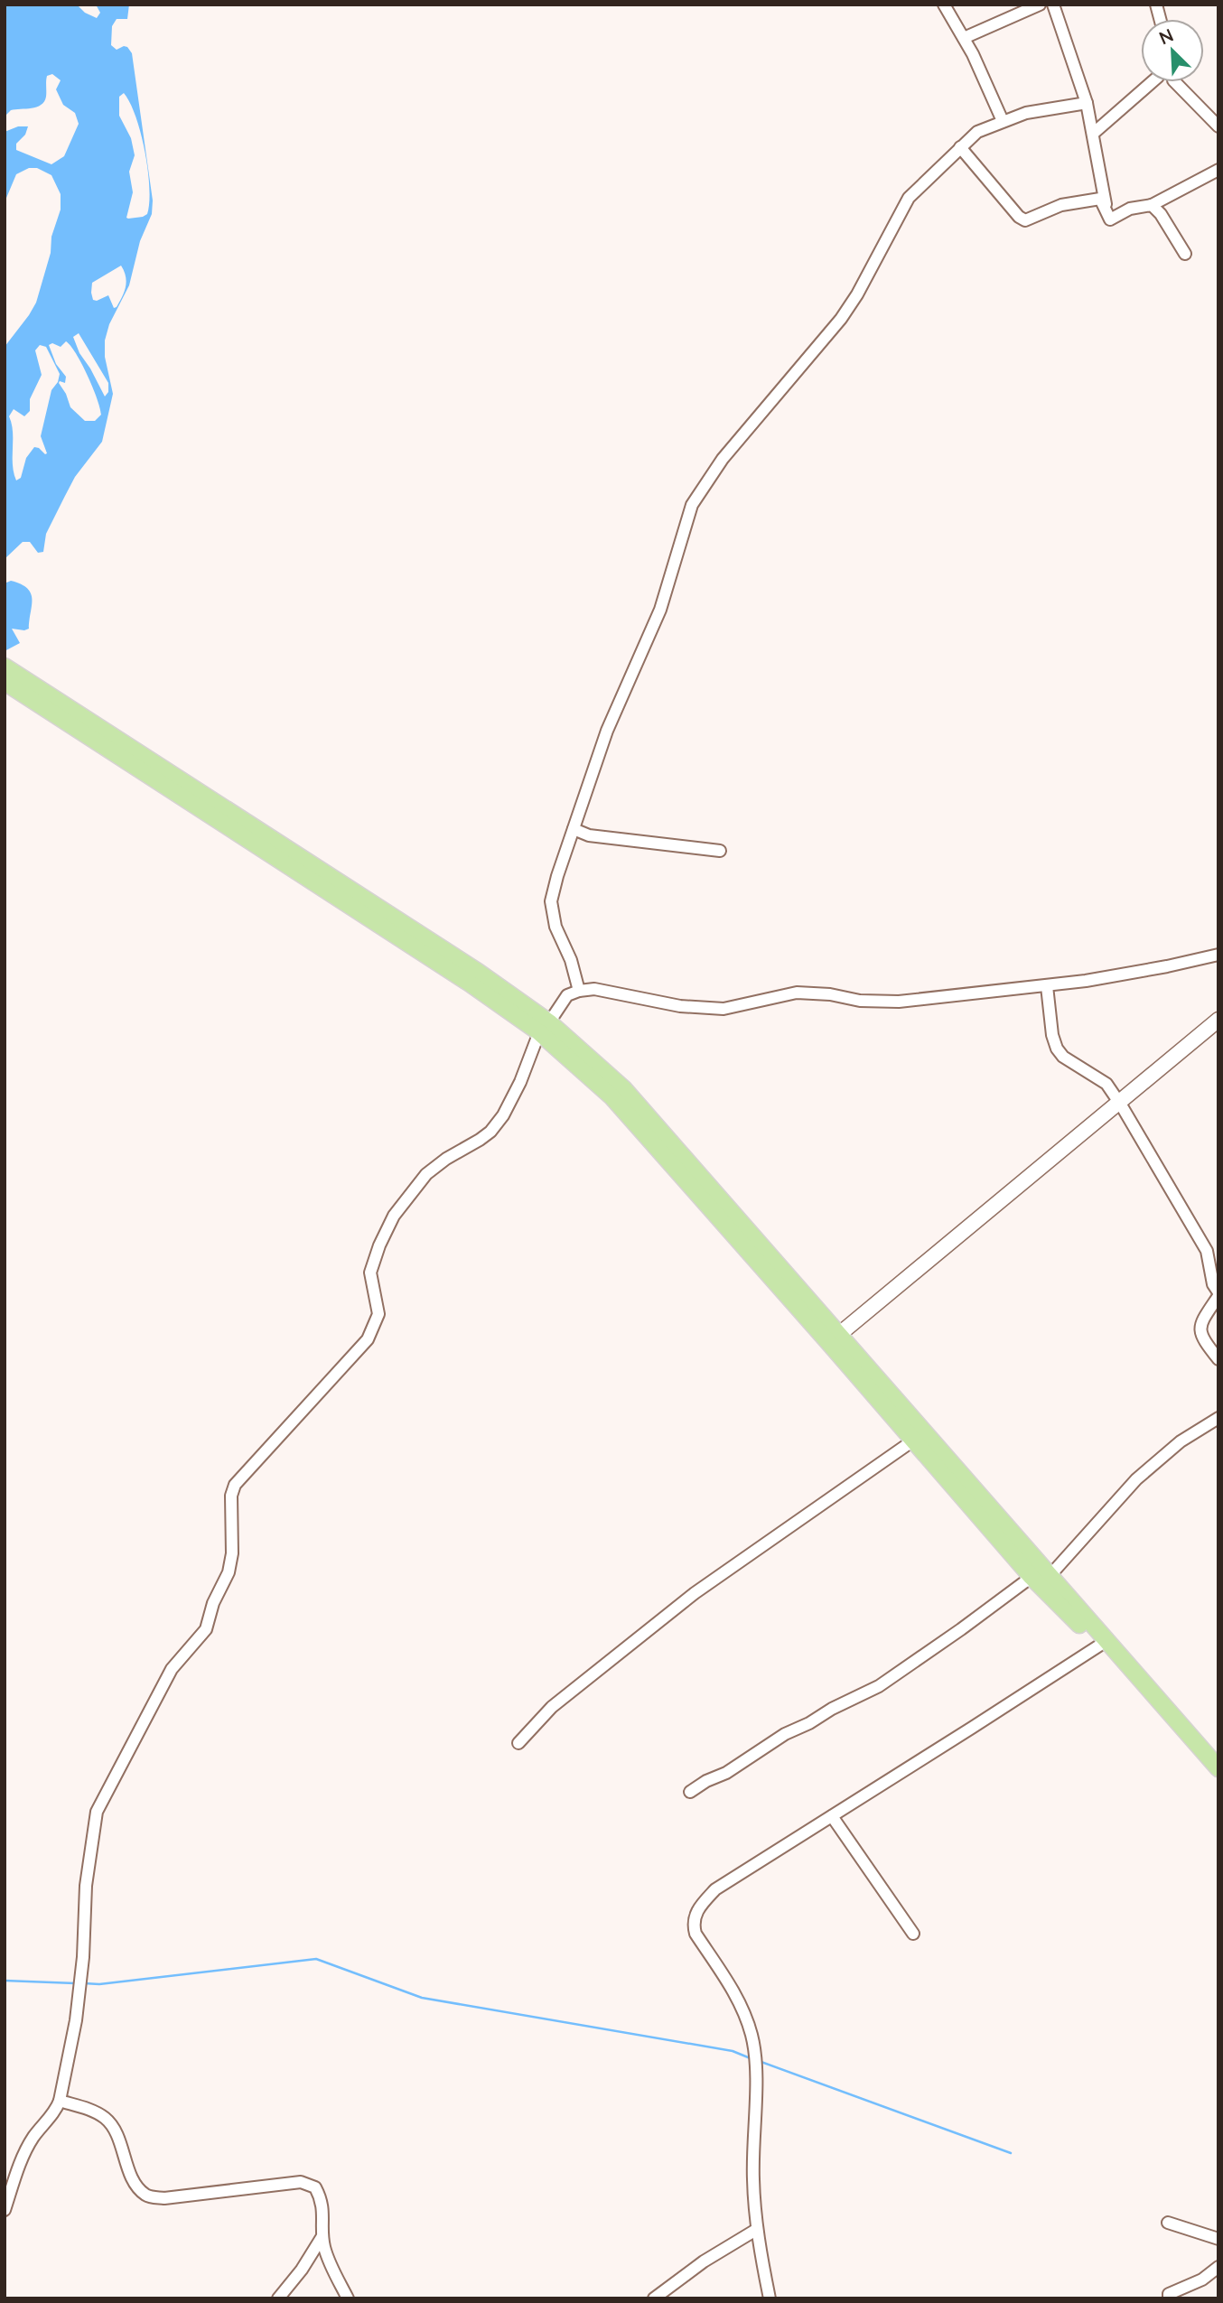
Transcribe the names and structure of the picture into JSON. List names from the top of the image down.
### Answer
{
  "north": "top left"
}
